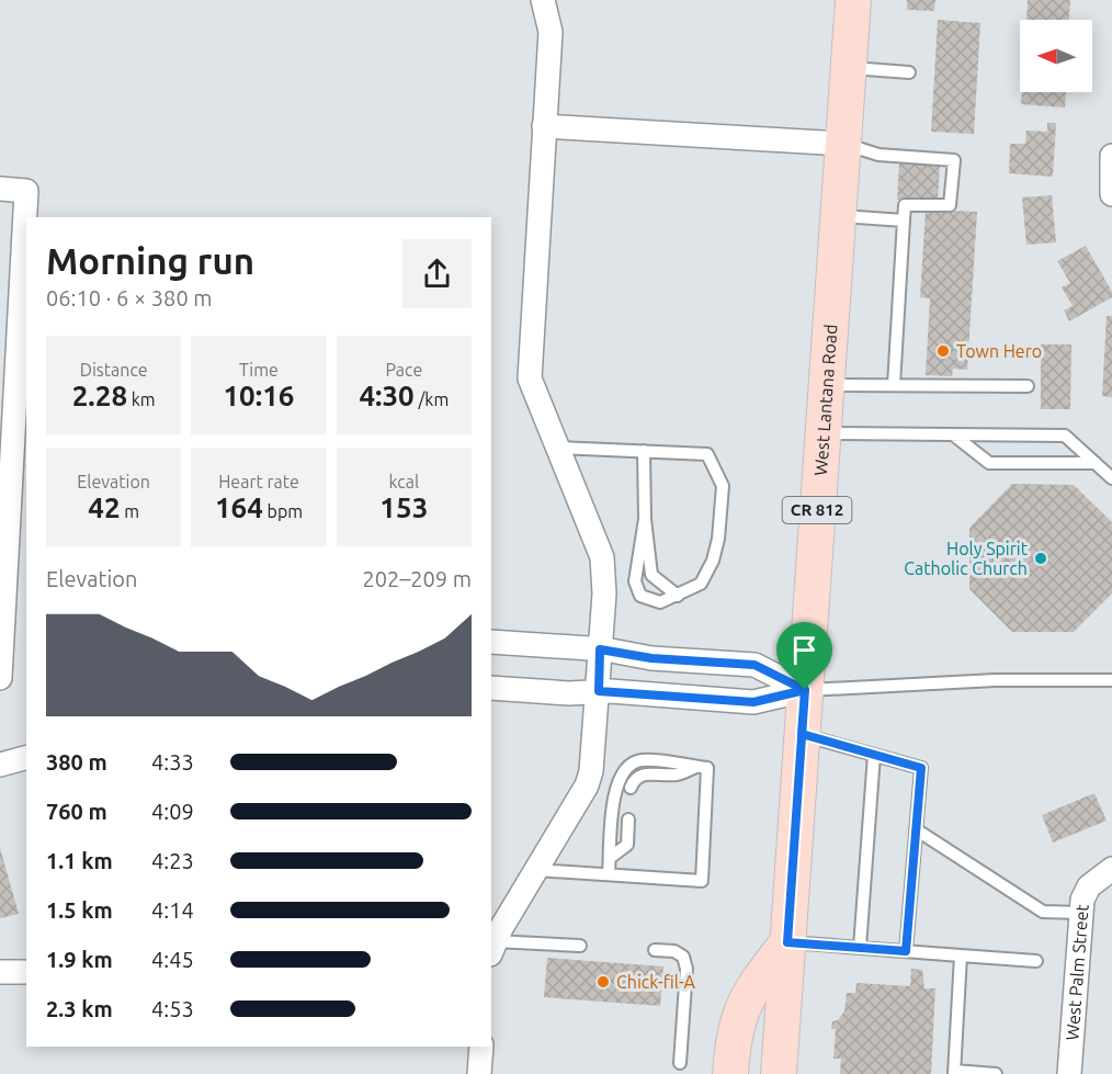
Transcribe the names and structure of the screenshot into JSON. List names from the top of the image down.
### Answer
{
  "streets": {
    "main road": ["West Lantana Road", "CR 812"],
    "street": ["West Palm Street"]
  },
  "places": ["Town Hero", "Holy Spirit Catholic Church", "Chick-fil-A"],
  "north": "left",
  "page": {
    "heading": ["Morning run", "06:10 · 6 × 380 m"],
    "stats": [
      ["Distance", "2.28 km"],
      ["Time", "10:16"],
      ["Pace", "4:30 /km"],
      ["Elevation", "42 m"],
      ["Heart rate", "164 bpm"],
      ["kcal", "153"]
    ],
    "chart": ["Elevation", "202–209 m"],
    "list": [
      {
        "name": "380 m",
        "note": "4:33"
      },
      {
        "name": "760 m",
        "note": "4:09"
      },
      {
        "name": "1.1 km",
        "note": "4:23"
      },
      {
        "name": "1.5 km",
        "note": "4:14"
      },
      {
        "name": "1.9 km",
        "note": "4:45"
      },
      {
        "name": "2.3 km",
        "note": "4:53"
      }
    ]
  }
}
